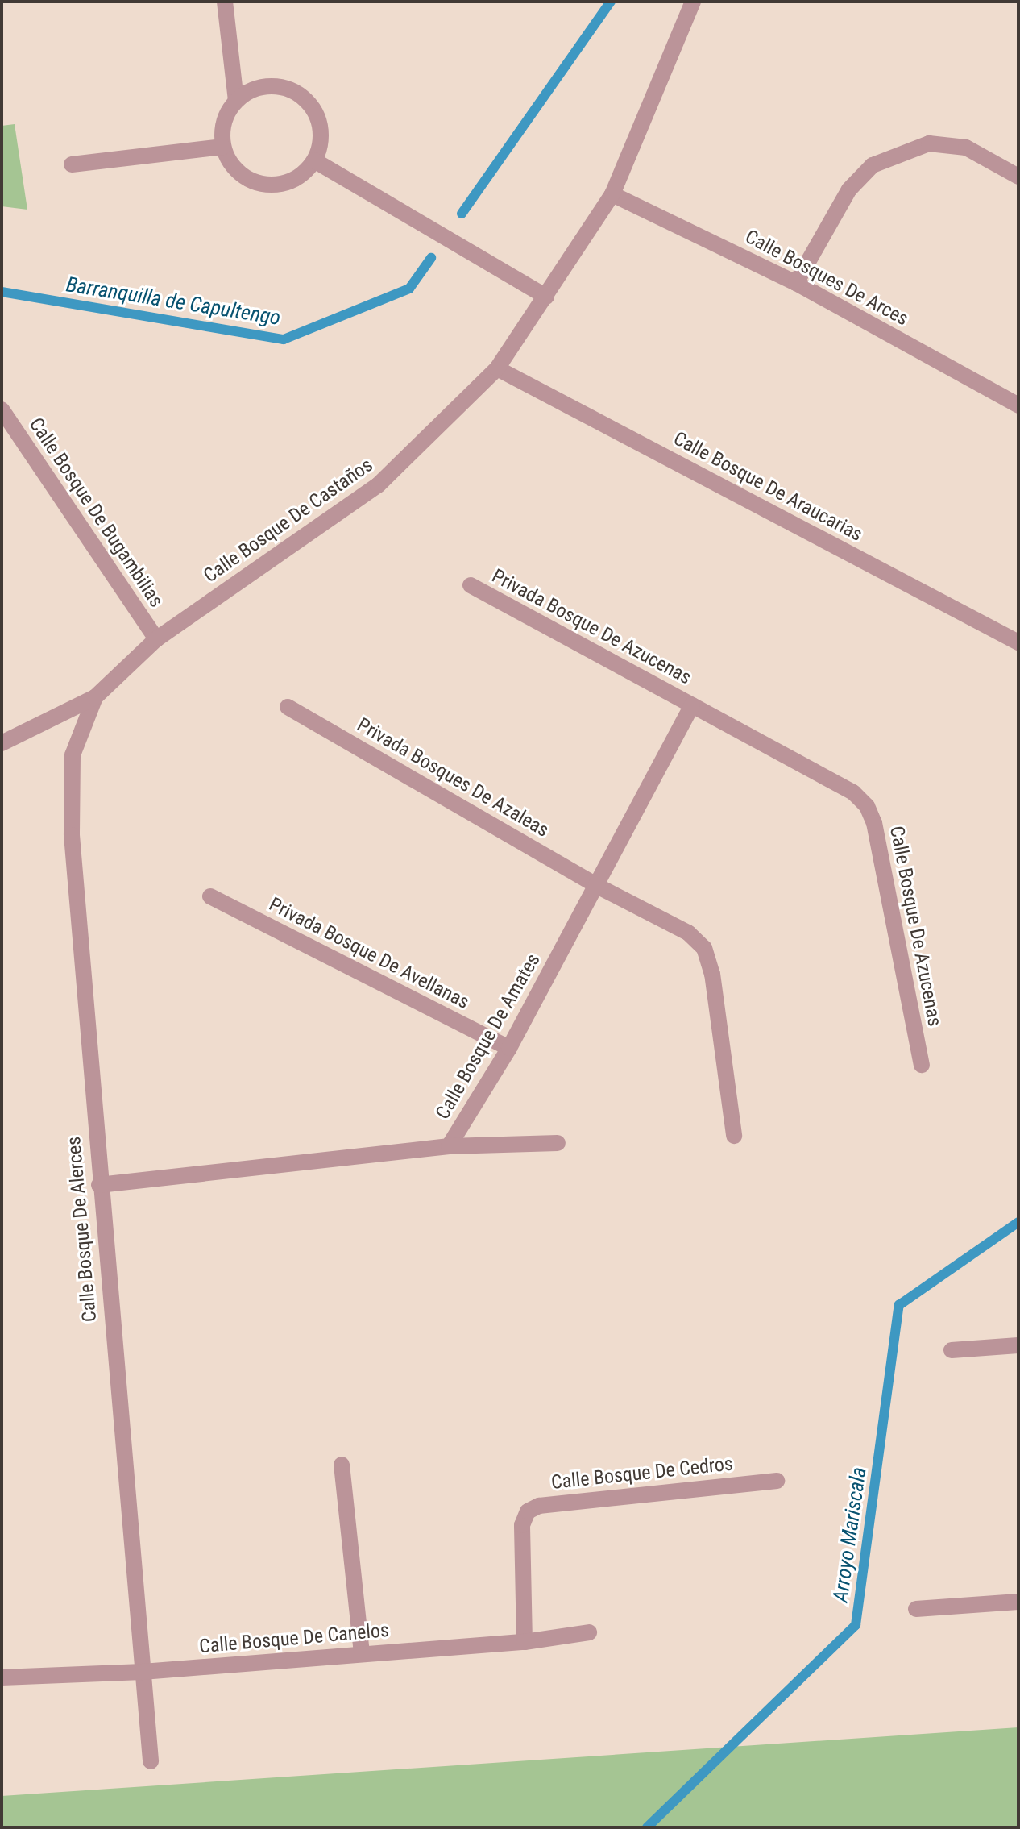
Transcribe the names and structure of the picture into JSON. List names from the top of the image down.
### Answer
{
  "streets": {
    "street": [
      "Calle Bosques De Arces",
      "Calle Bosque De Araucarias",
      "Calle Bosque De Bugambilias",
      "Calle Bosque De Castaños",
      "Privada Bosque De Azucenas",
      "Privada Bosques De Azaleas",
      "Calle Bosque De Azucenas",
      "Privada Bosque De Avellanas",
      "Calle Bosque De Amates",
      "Calle Bosque De Alerces",
      "Calle Bosque De Cedros",
      "Calle Bosque De Canelos"
    ]
  },
  "crossings": [
    ["Calle Bosques De Arces", "Calle Bosque De Castaños"],
    ["Calle Bosque De Araucarias", "Calle Bosque De Castaños"],
    ["Calle Bosque De Bugambilias", "Calle Bosque De Castaños"],
    ["Calle Bosque De Castaños", "Calle Bosque De Alerces"],
    ["Privada Bosque De Azucenas", "Calle Bosque De Azucenas"],
    ["Privada Bosque De Azucenas", "Calle Bosque De Amates"],
    ["Privada Bosques De Azaleas", "Calle Bosque De Amates"],
    ["Calle Bosque De Azucenas", "Calle Bosque De Amates"],
    ["Privada Bosque De Avellanas", "Calle Bosque De Amates"],
    ["Calle Bosque De Amates", "Calle Bosque De Alerces"],
    ["Calle Bosque De Alerces", "Calle Bosque De Canelos"],
    ["Calle Bosque De Cedros", "Calle Bosque De Canelos"]
  ],
  "water": ["Barranquilla de Capultengo", "Arroyo Mariscala"]
}
